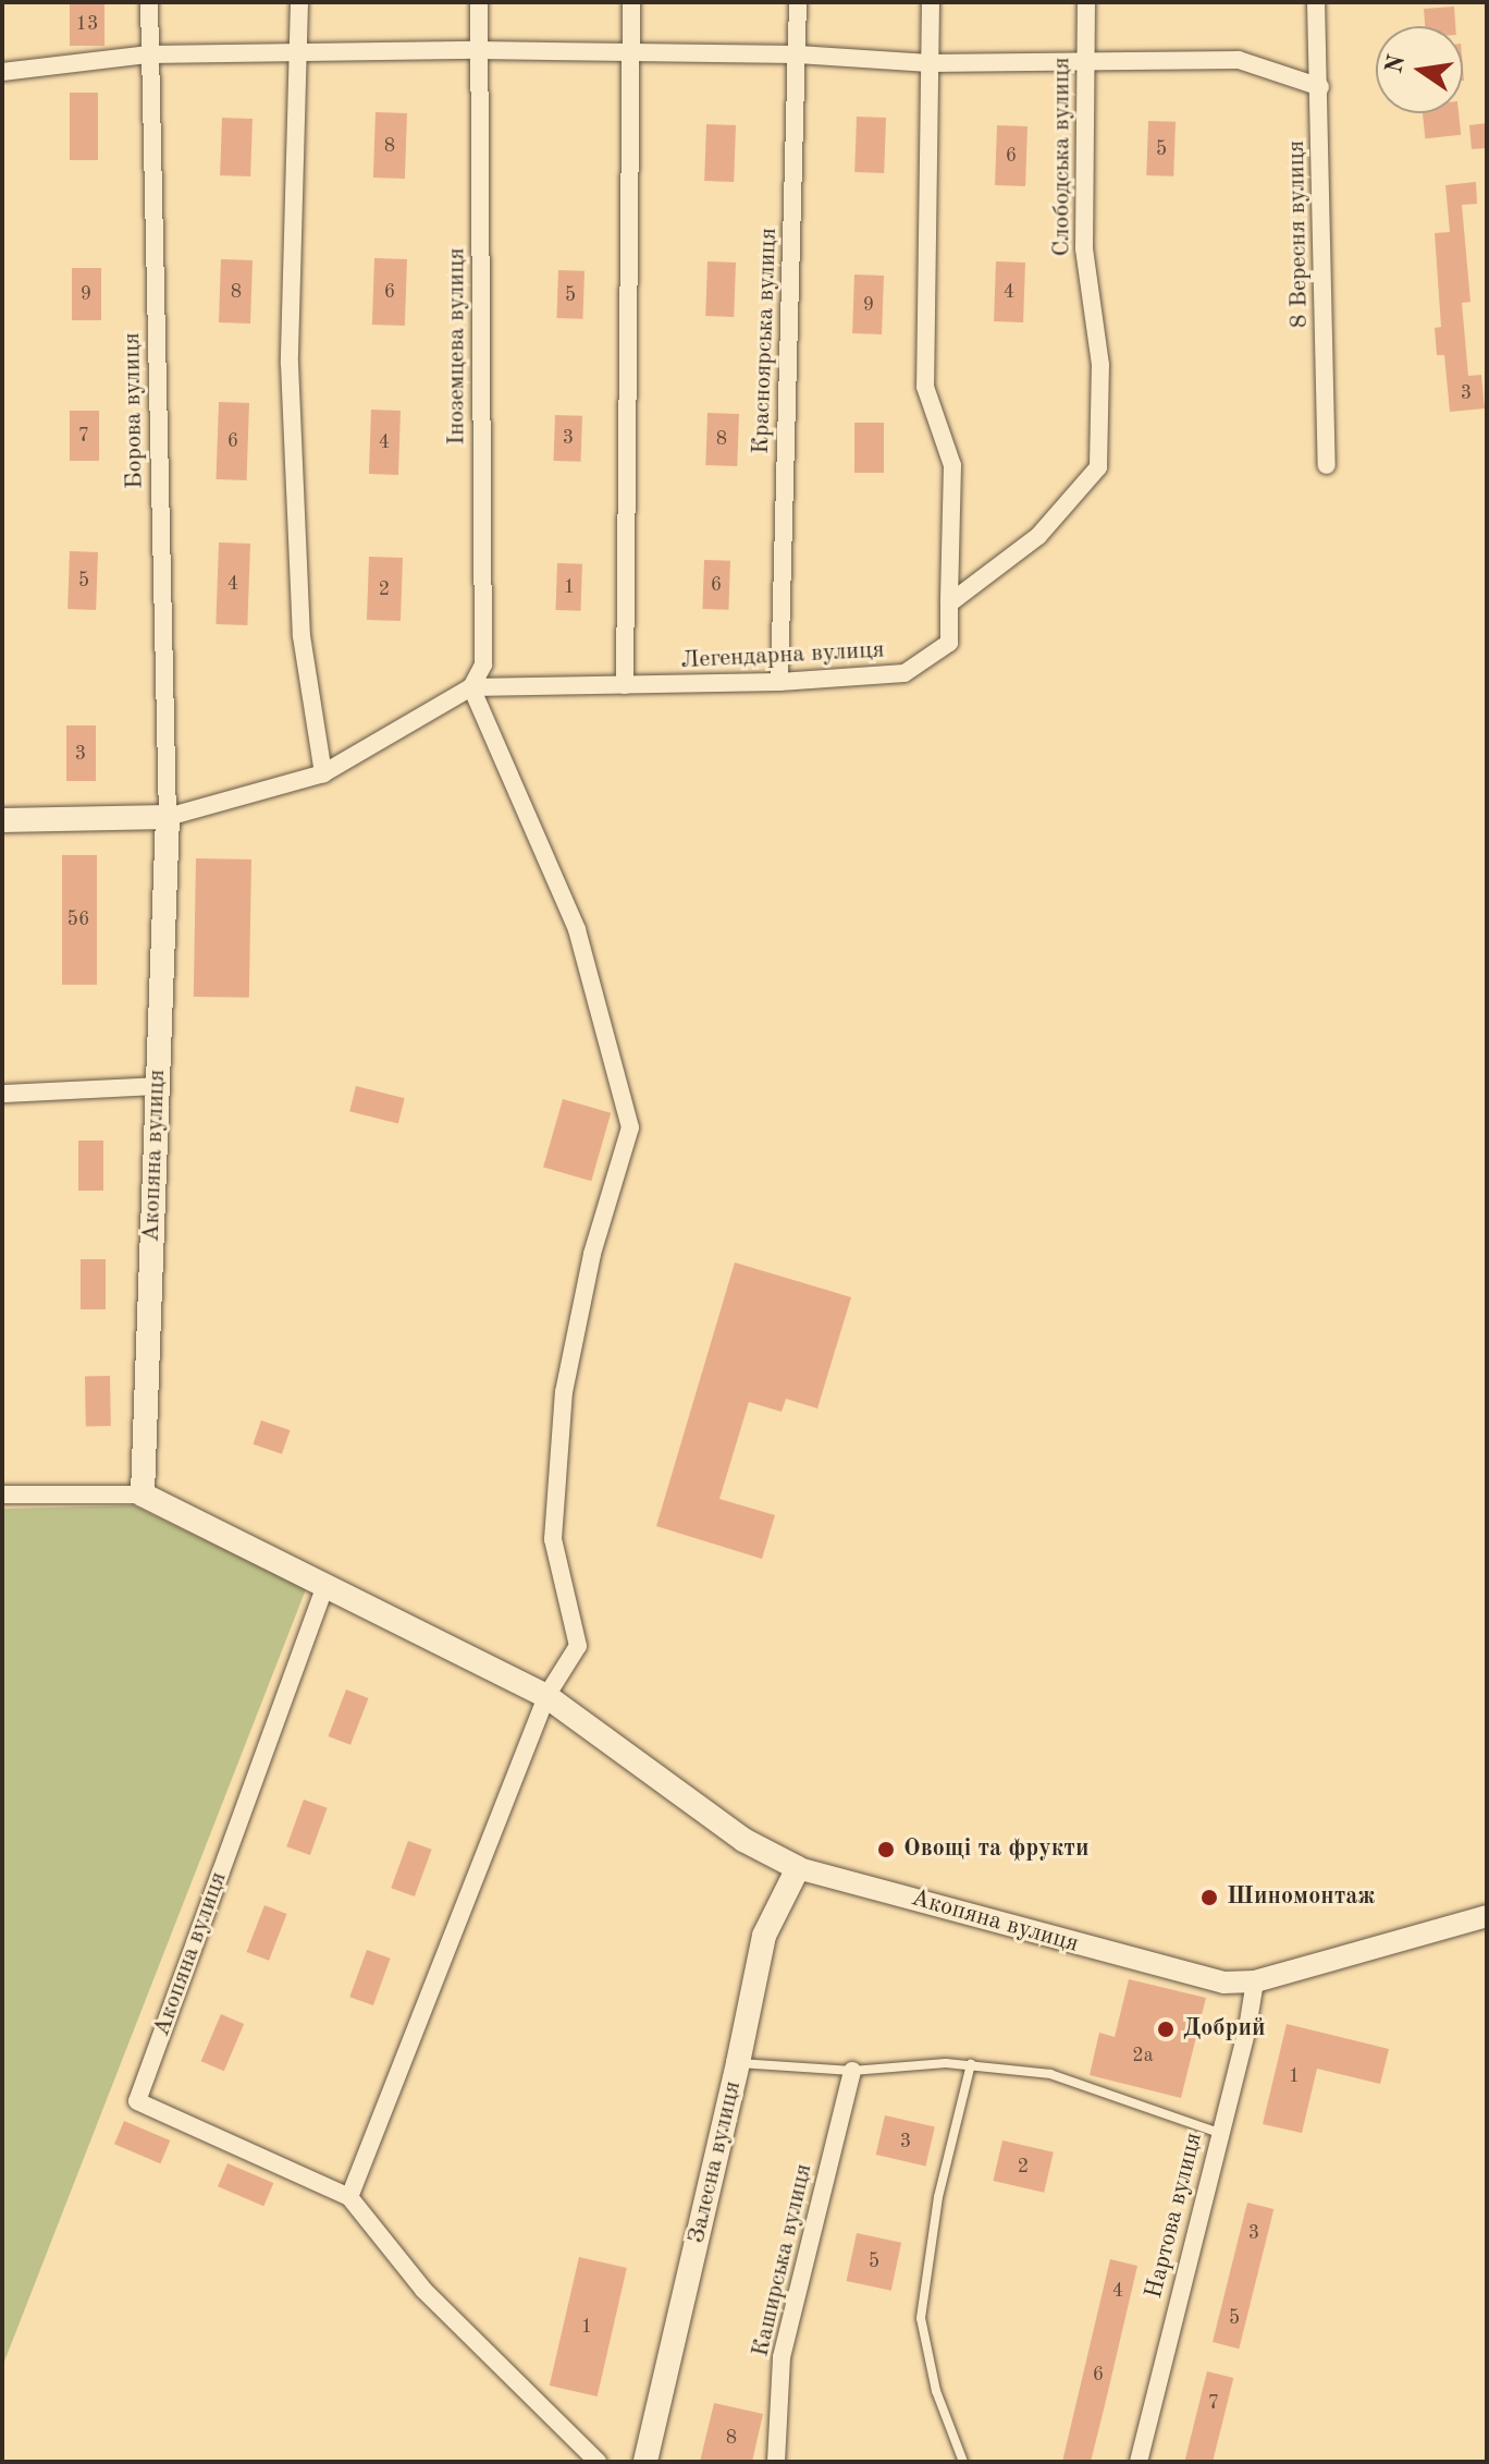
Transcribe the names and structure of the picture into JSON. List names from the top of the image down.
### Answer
{
  "streets": {
    "main road": ["Акопяна вулиця", "Залесна вулиця"],
    "street": [
      "Слободська вулиця",
      "8 Вересня вулиця",
      "Красноярська вулиця",
      "Іноземцева вулиця",
      "Борова вулиця",
      "Легендарна вулиця",
      "Нартова вулиця",
      "Каширська вулиця"
    ]
  },
  "crossings": [
    ["Слободська вулиця", "Легендарна вулиця"],
    ["Красноярська вулиця", "Легендарна вулиця"],
    ["Іноземцева вулиця", "Легендарна вулиця"],
    ["Борова вулиця", "Акопяна вулиця"],
    ["Акопяна вулиця", "Залесна вулиця"],
    ["Акопяна вулиця", "Нартова вулиця"]
  ],
  "places": ["Овощі та фрукти", "Шиномонтаж", "Добрий"],
  "house_numbers": [
    "13",
    "8",
    "5",
    "6",
    "8",
    "6",
    "4",
    "9",
    "5",
    "9",
    "3",
    "7",
    "3",
    "8",
    "6",
    "4",
    "5",
    "4",
    "6",
    "1",
    "2",
    "3",
    "56",
    "2а",
    "1",
    "3",
    "2",
    "3",
    "5",
    "4",
    "5",
    "1",
    "6",
    "7",
    "8"
  ],
  "north": "left"
}
